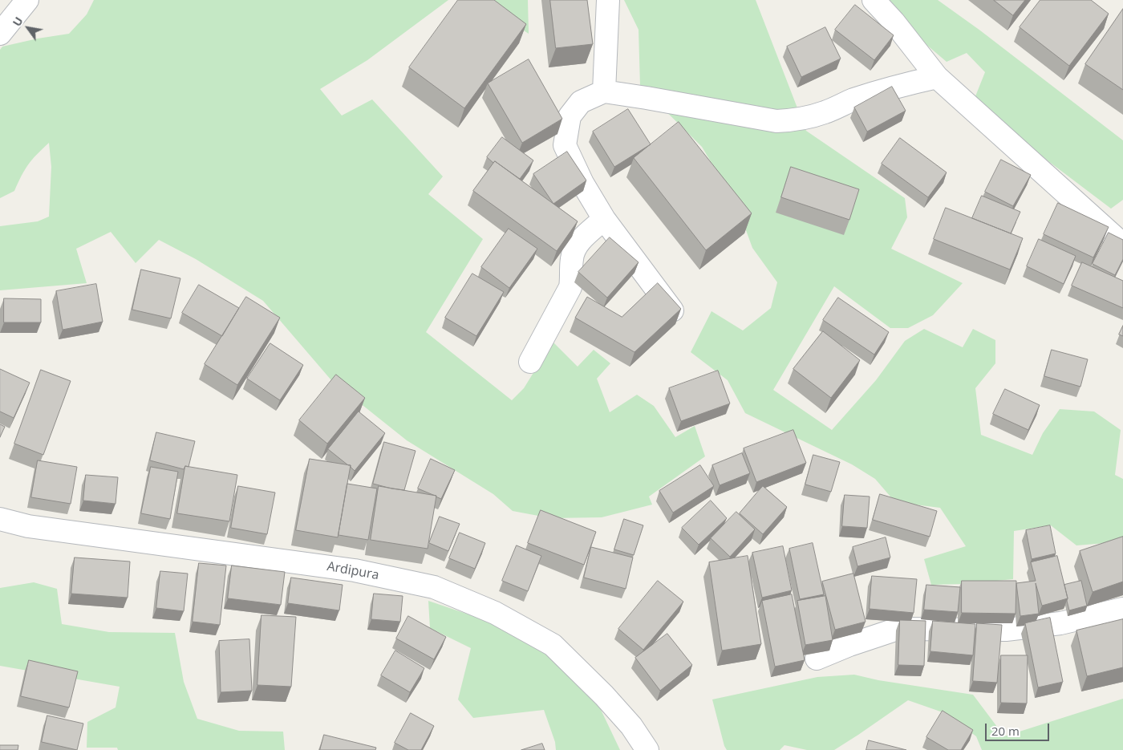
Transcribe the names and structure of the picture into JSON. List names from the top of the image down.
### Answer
{
  "streets": {
    "street": ["Ardipura"]
  },
  "scale_bar": "20 m",
  "north": "top left"
}
